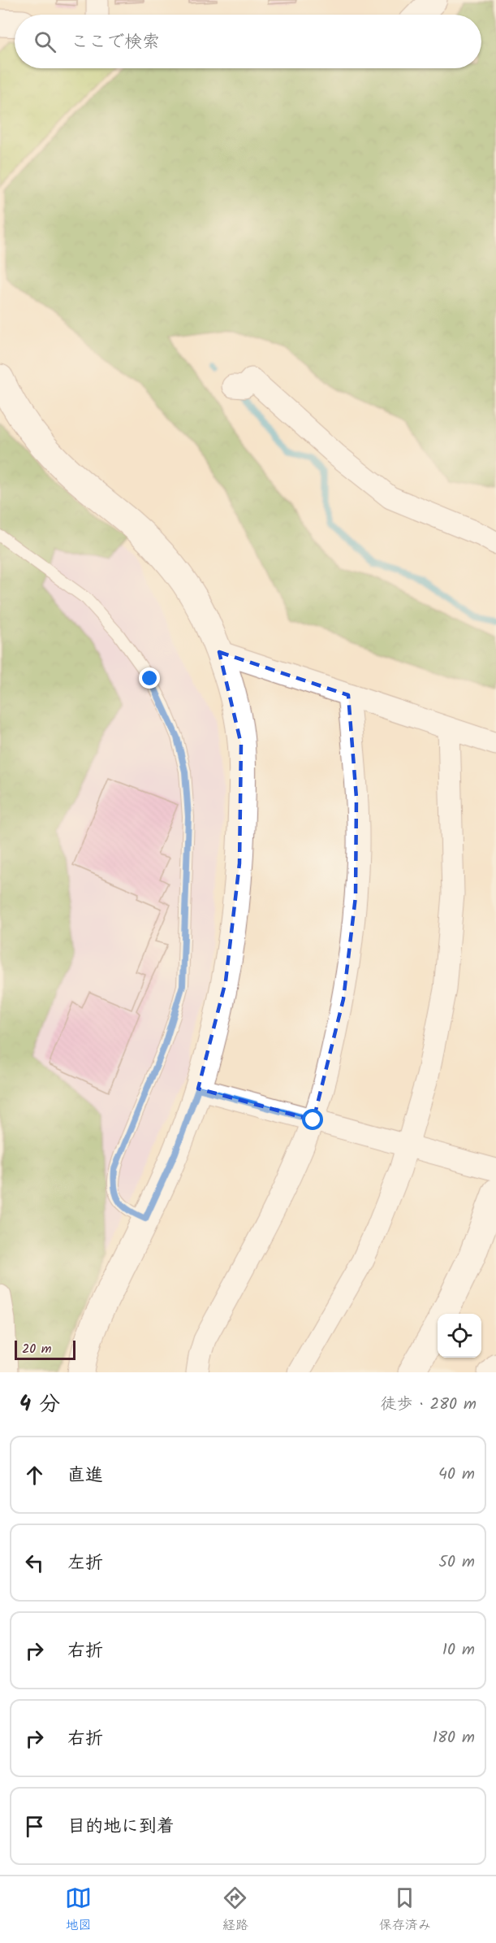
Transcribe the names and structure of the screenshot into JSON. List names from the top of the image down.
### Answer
{
  "scale_bar": "20 m",
  "page": {
    "search": "ここで検索",
    "scale": "20 m",
    "heading": ["4 分", "徒歩 · 280 m"],
    "list": [
      ["直進", "40 m"],
      ["左折", "50 m"],
      ["右折", "10 m"],
      ["右折", "180 m"],
      "目的地に到着"
    ],
    "nav": ["地図", "経路", "保存済み"]
  }
}
